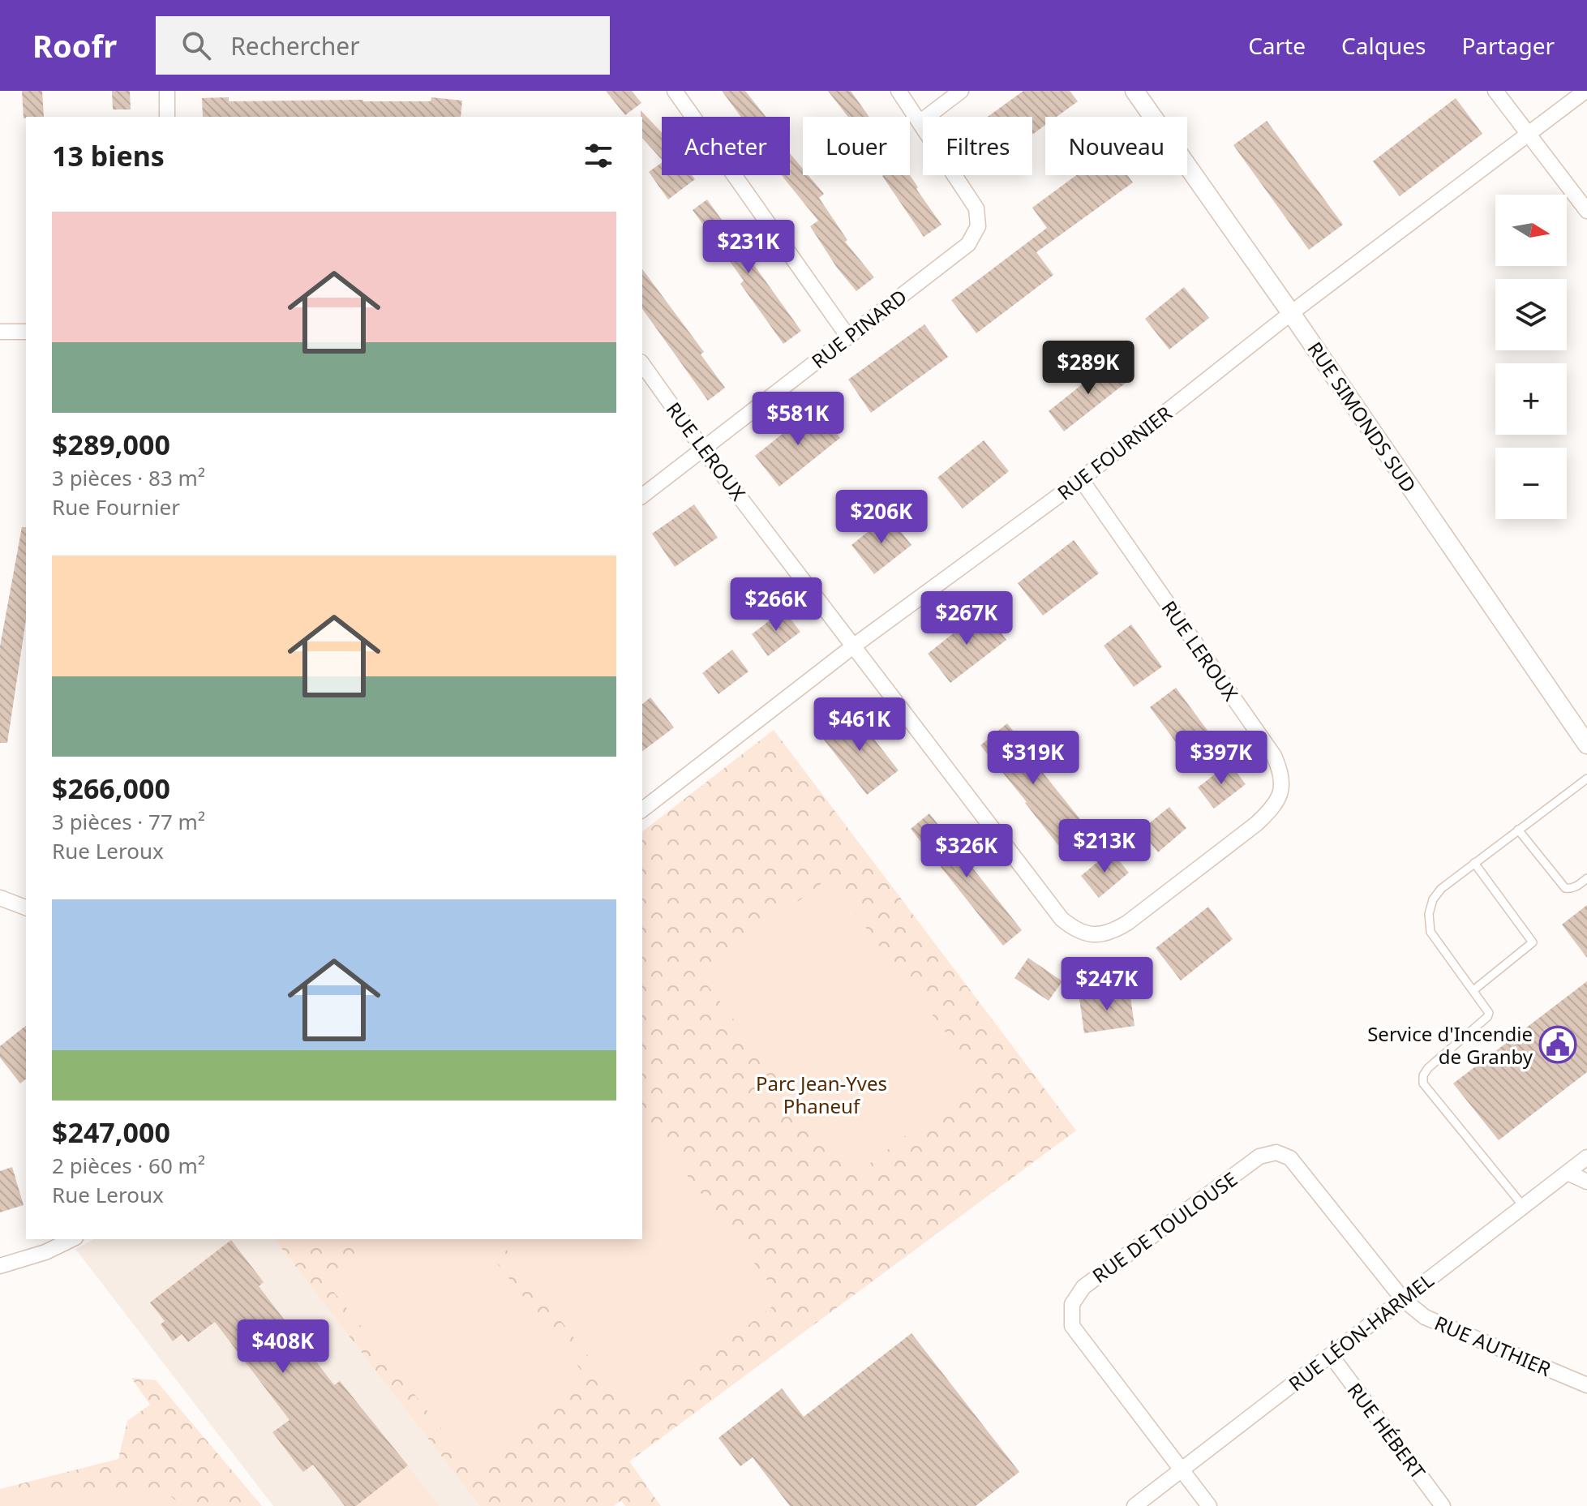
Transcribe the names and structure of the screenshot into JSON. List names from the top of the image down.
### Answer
{
  "streets": {
    "street": [
      "RUE PINARD",
      "RUE SIMONDS SUD",
      "RUE LEROUX",
      "RUE FOURNIER",
      "RUE DE TOULOUSE",
      "RUE LÉON-HARMEL",
      "RUE AUTHIER",
      "RUE HÉBERT"
    ]
  },
  "crossings": [
    ["RUE PINARD", "RUE LEROUX"],
    ["RUE SIMONDS SUD", "RUE FOURNIER"],
    ["RUE LEROUX", "RUE FOURNIER"],
    ["RUE DE TOULOUSE", "RUE LÉON-HARMEL"],
    ["RUE DE TOULOUSE", "RUE AUTHIER"],
    ["RUE LÉON-HARMEL", "RUE AUTHIER"],
    ["RUE LÉON-HARMEL", "RUE HÉBERT"]
  ],
  "parks": ["Parc Jean-Yves Phaneuf"],
  "places": {
    "public building": ["Service d'Incendie de Granby"]
  },
  "north": "right",
  "page": {
    "header": "Roofr",
    "search": "Rechercher",
    "nav": ["Carte", "Calques", "Partager"],
    "chip": [
      "Acheter",
      "Louer",
      "Filtres",
      "Nouveau"
    ],
    "heading": "13 biens",
    "map_buttons": ["+", "−"],
    "list": [
      {
        "name": "$289,000",
        "note": "3 pièces · 83 m² · Rue Fournier"
      },
      {
        "name": "$266,000",
        "note": "3 pièces · 77 m² · Rue Leroux"
      },
      {
        "name": "$247,000",
        "note": "2 pièces · 60 m² · Rue Leroux"
      }
    ],
    "price": [
      "$231K",
      "$289K",
      "$581K",
      "$206K",
      "$266K",
      "$267K",
      "$461K",
      "$319K",
      "$397K",
      "$213K",
      "$326K",
      "$247K",
      "$408K"
    ]
  }
}
